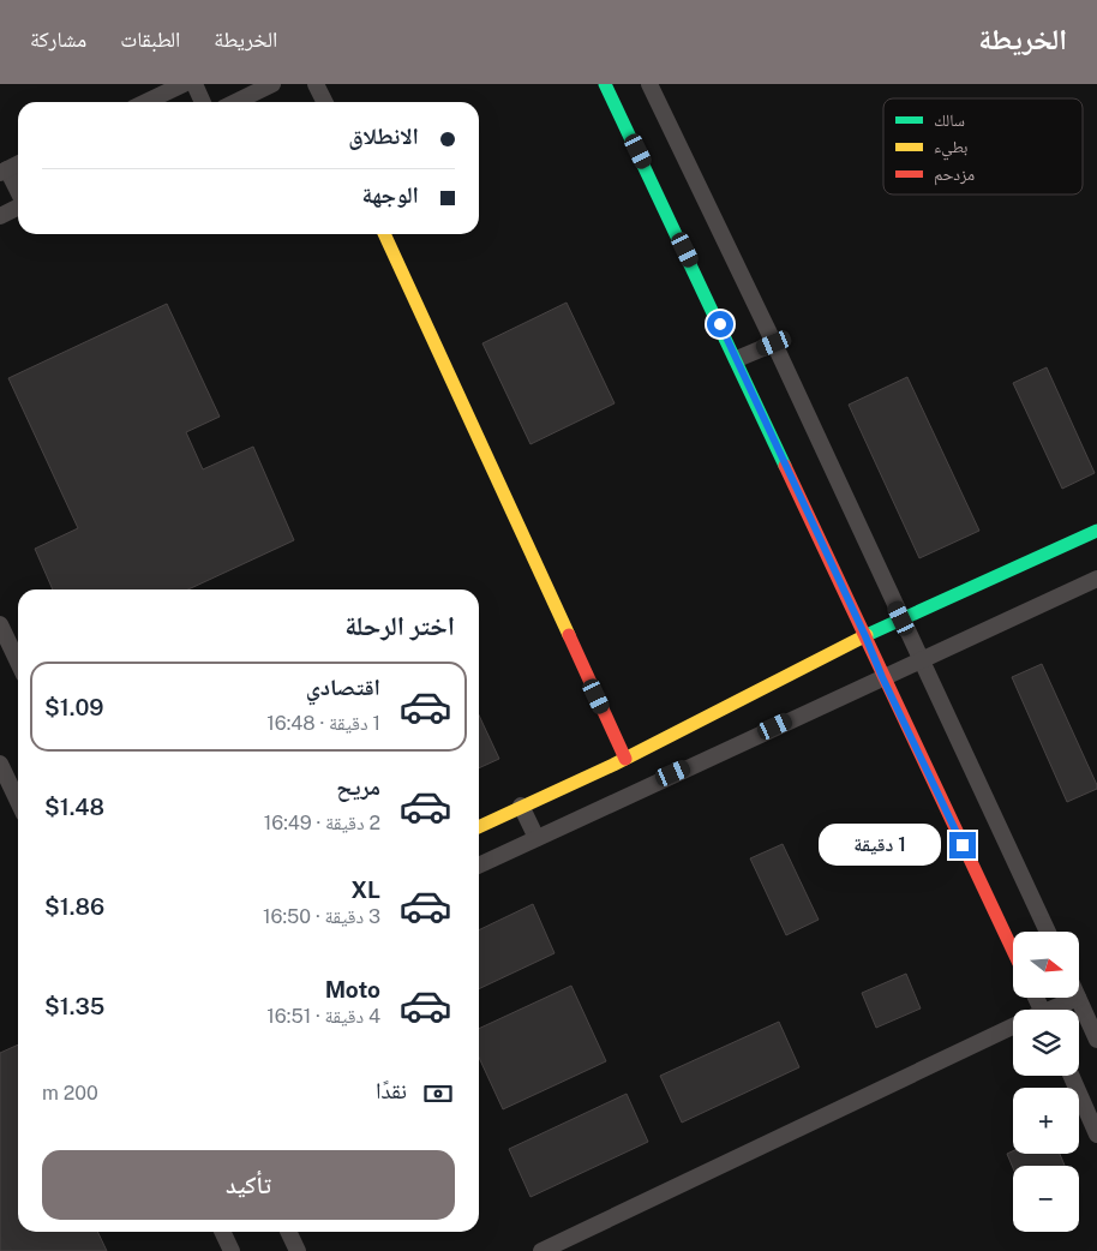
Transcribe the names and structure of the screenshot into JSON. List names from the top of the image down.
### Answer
{
  "legend": ["سالك", "بطيء", "مزدحم"],
  "north": "right",
  "page": {
    "header": "الخريطة",
    "nav": ["الخريطة", "الطبقات", "مشاركة"],
    "banner": ["الانطلاق", "الوجهة"],
    "heading": "اختر الرحلة",
    "list": [
      {
        "name": "اقتصادي",
        "note": "1 دقيقة · 16:48",
        "value": "$1.09"
      },
      {
        "name": "مريح",
        "note": "2 دقيقة · 16:49",
        "value": "$1.48"
      },
      {
        "name": "XL",
        "note": "3 دقيقة · 16:50",
        "value": "$1.86"
      },
      {
        "name": "Moto",
        "note": "4 دقيقة · 16:51",
        "value": "$1.35"
      }
    ],
    "bubble": "1 دقيقة",
    "map_buttons": ["+", "−"],
    "pay": ["نقدًا", "200 m"],
    "buttons": "تأكيد"
  }
}
